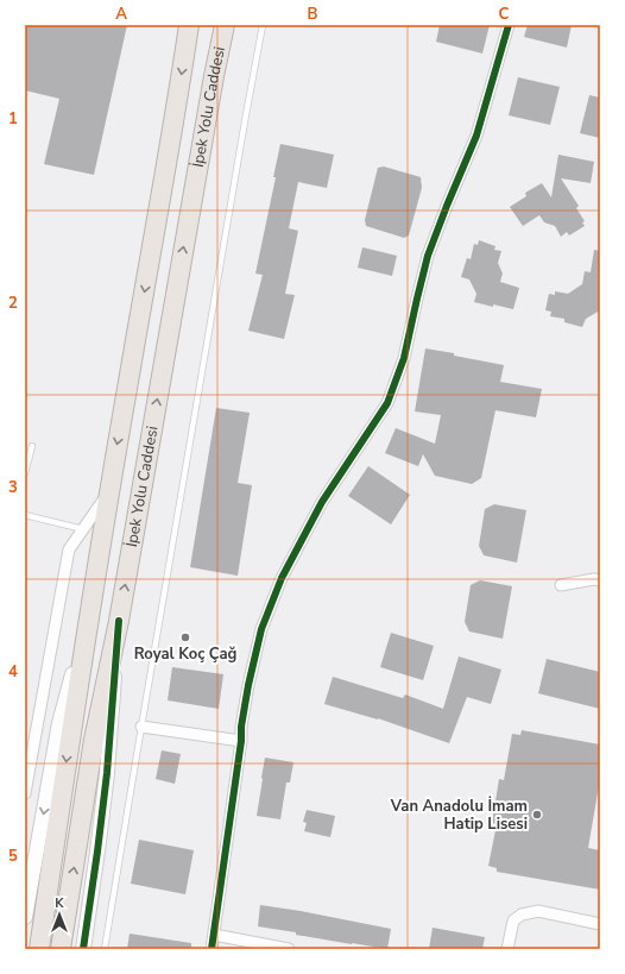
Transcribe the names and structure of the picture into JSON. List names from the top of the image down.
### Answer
{
  "streets": {
    "highway": ["İpek Yolu Caddesi"]
  },
  "places": ["Royal Koç Çağ", "Van Anadolu İmam Hatip Lisesi"],
  "north": "top",
  "grid": {
    "columns": ["A", "B", "C"],
    "rows": [
      "1",
      "2",
      "3",
      "4",
      "5"
    ]
  }
}
